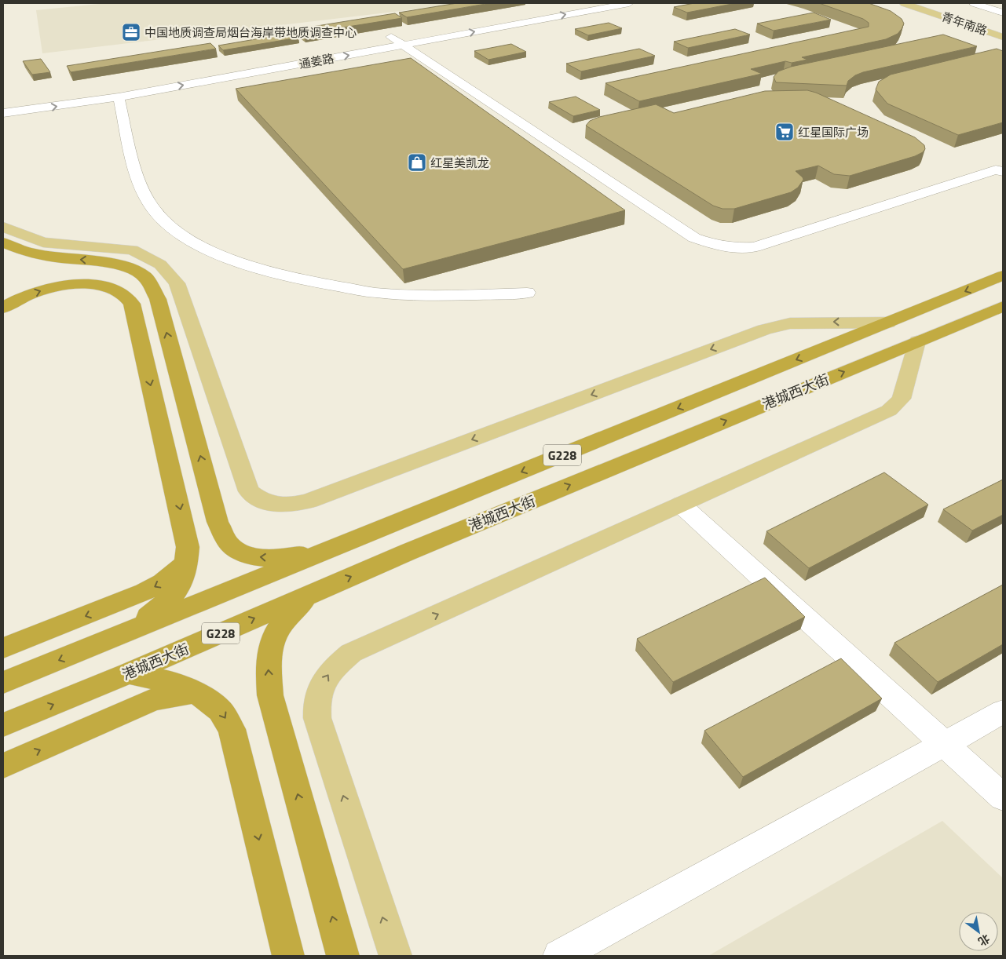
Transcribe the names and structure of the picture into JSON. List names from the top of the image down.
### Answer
{
  "streets": {
    "highway": ["港城西大街", "G228"],
    "main road": ["青年南路"],
    "street": ["通姜路"]
  },
  "places": {
    "office": ["中国地质调查局烟台海岸带地质调查中心"],
    "supermarket": ["红星国际广场"],
    "shop": ["红星美凯龙"]
  },
  "north": "bottom right"
}
